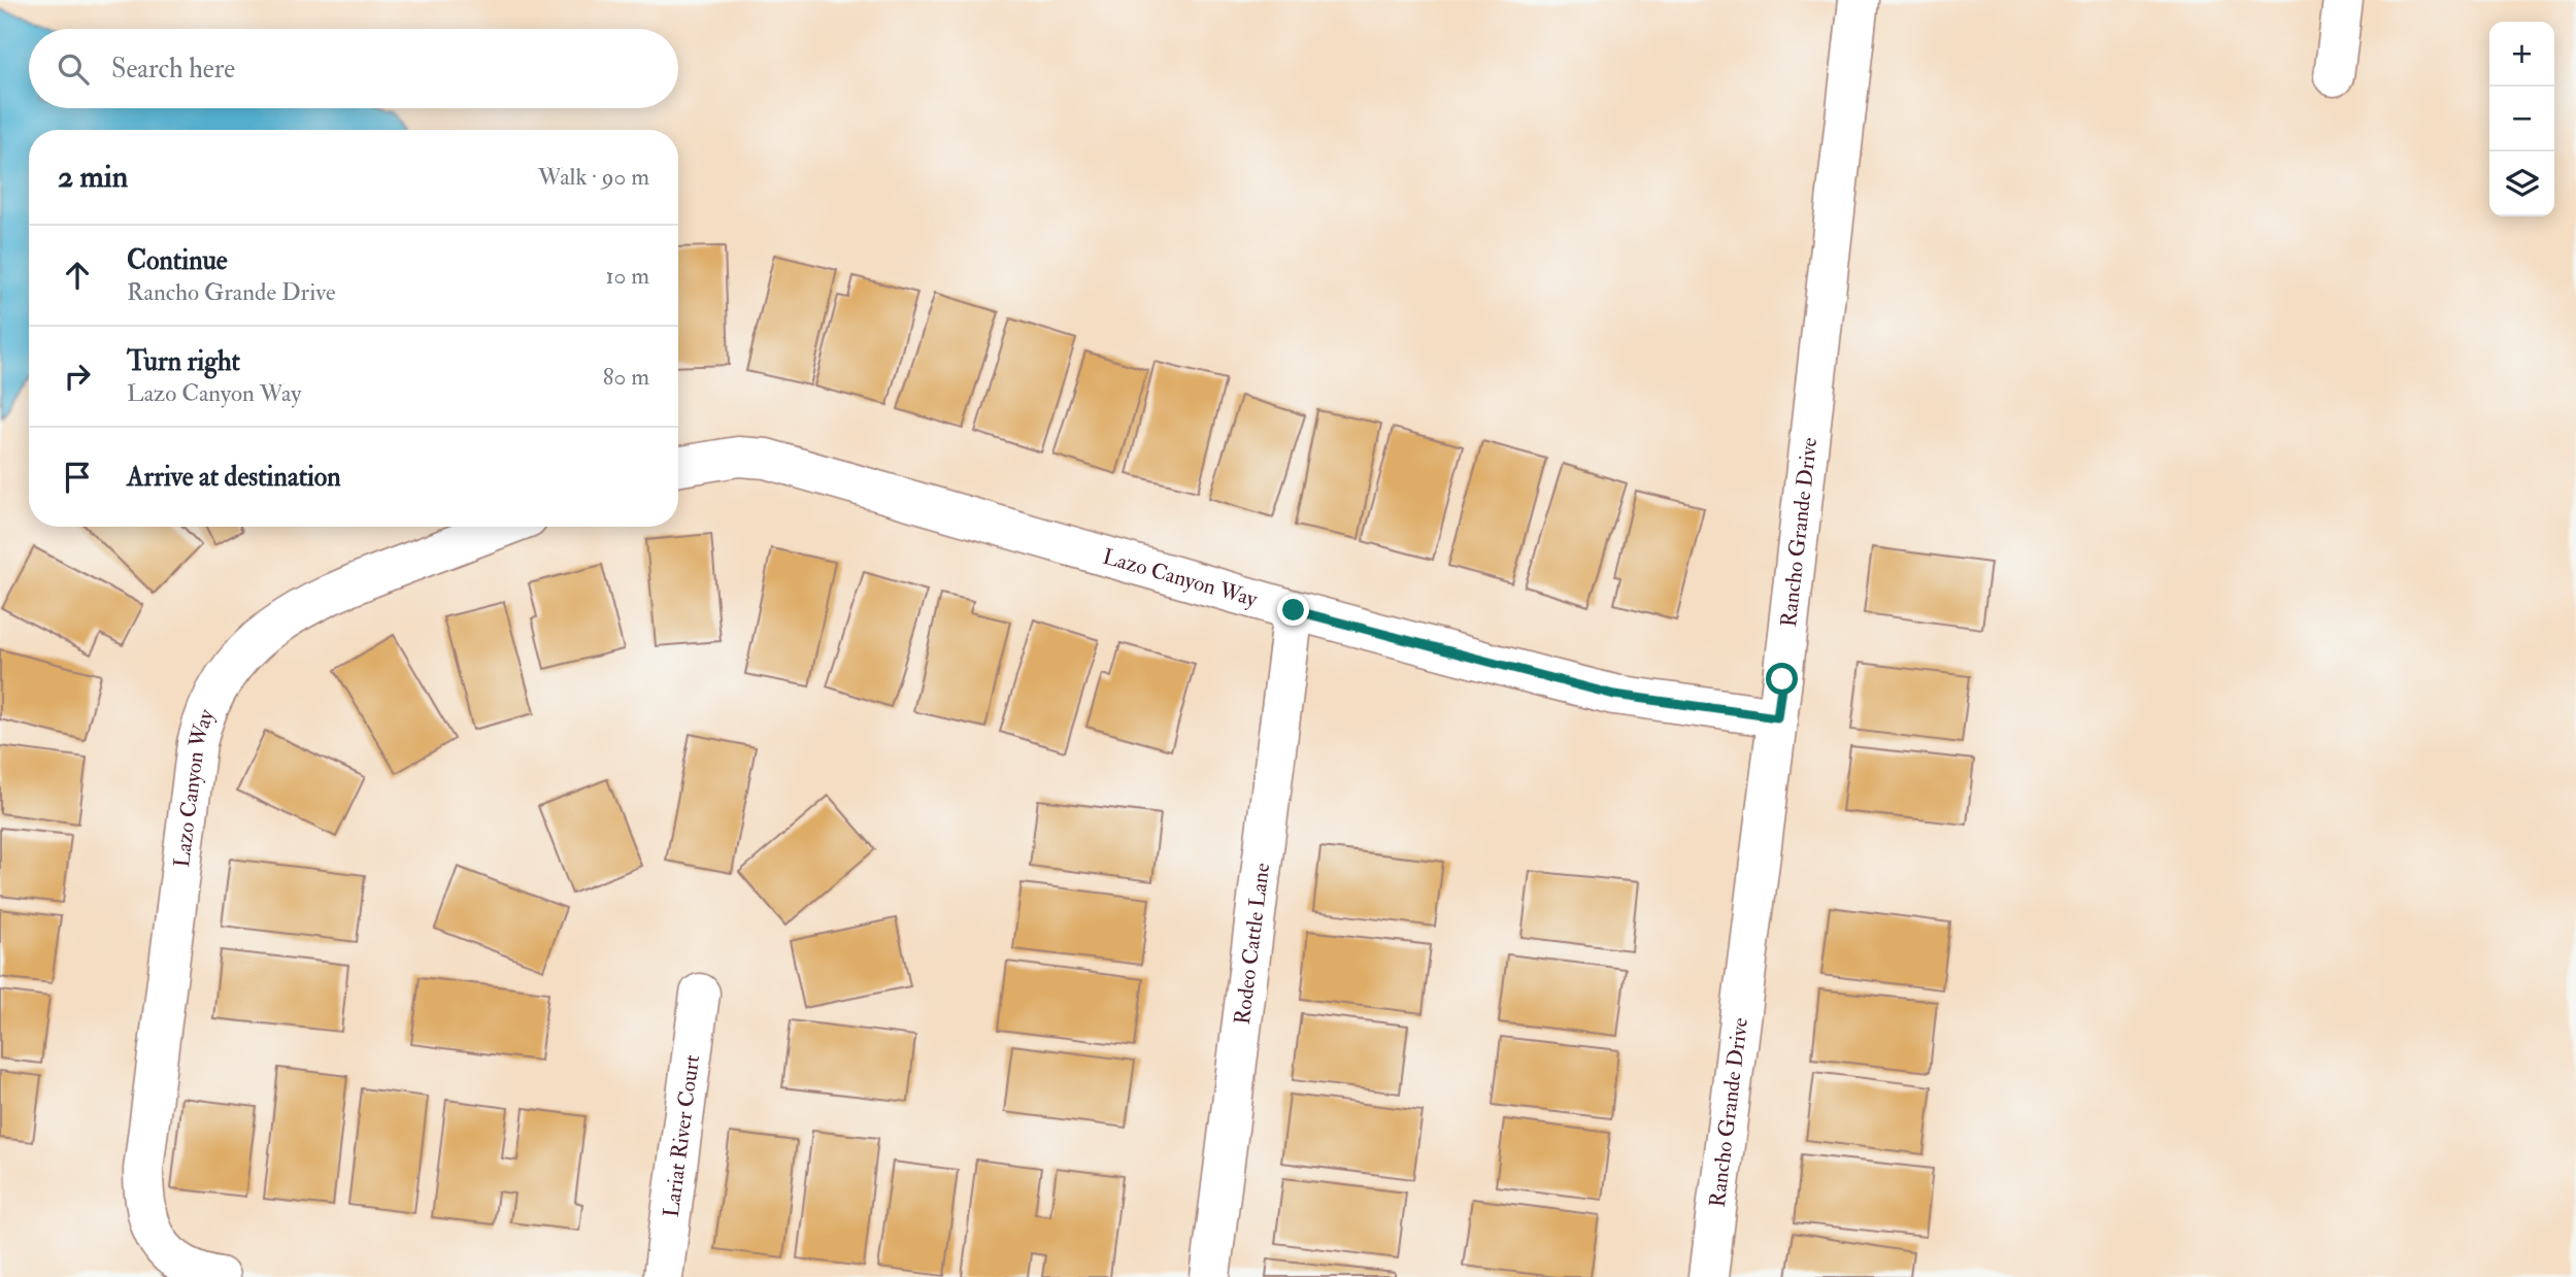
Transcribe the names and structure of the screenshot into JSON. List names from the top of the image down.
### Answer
{
  "streets": {
    "street": [
      "Rancho Grande Drive",
      "Lazo Canyon Way",
      "Rodeo Cattle Lane",
      "Lariat River Court"
    ]
  },
  "crossings": [
    ["Rancho Grande Drive", "Lazo Canyon Way"],
    ["Lazo Canyon Way", "Rodeo Cattle Lane"]
  ],
  "page": {
    "map_buttons": ["+", "−"],
    "search": "Search here",
    "heading": ["2 min", "Walk · 90 m"],
    "list": [
      ["Continue", "Rancho Grande Drive", "10 m"],
      ["Turn right", "Lazo Canyon Way", "80 m"],
      "Arrive at destination"
    ]
  }
}
